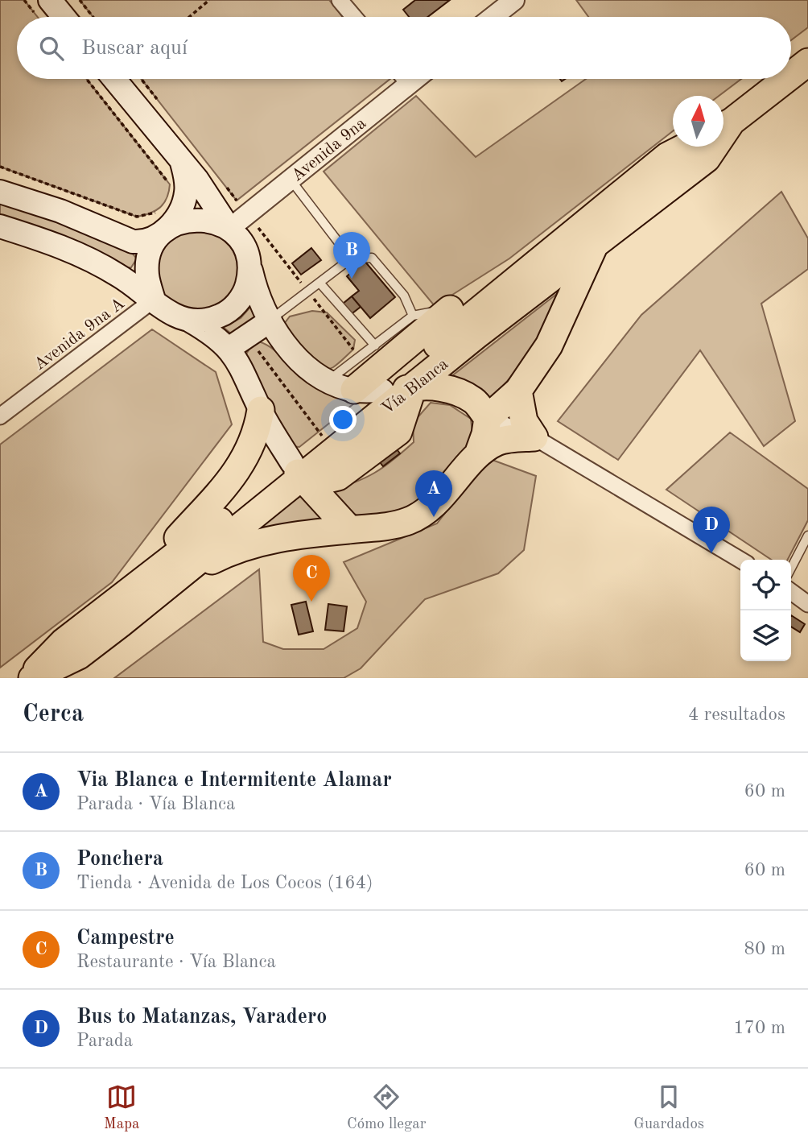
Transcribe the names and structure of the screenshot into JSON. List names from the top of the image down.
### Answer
{
  "streets": {
    "highway": ["Vía Blanca"],
    "street": ["Avenida 9na", "Avenida 9na A"]
  },
  "crossings": [
    ["Avenida 9na", "Avenida 9na A"]
  ],
  "north": "top",
  "page": {
    "search": "Buscar aquí",
    "pins": [
      "B",
      "A",
      "D",
      "C"
    ],
    "heading": ["Cerca", "4 resultados"],
    "list": [
      {
        "mark": "A",
        "name": "Via Blanca e Intermitente Alamar",
        "note": "Parada · Vía Blanca",
        "value": "60 m"
      },
      {
        "mark": "B",
        "name": "Ponchera",
        "note": "Tienda · Avenida de Los Cocos (164)",
        "value": "60 m"
      },
      {
        "mark": "C",
        "name": "Campestre",
        "note": "Restaurante · Vía Blanca",
        "value": "80 m"
      },
      {
        "mark": "D",
        "name": "Bus to Matanzas, Varadero",
        "note": "Parada",
        "value": "170 m"
      }
    ],
    "nav": ["Mapa", "Cómo llegar", "Guardados"]
  }
}
